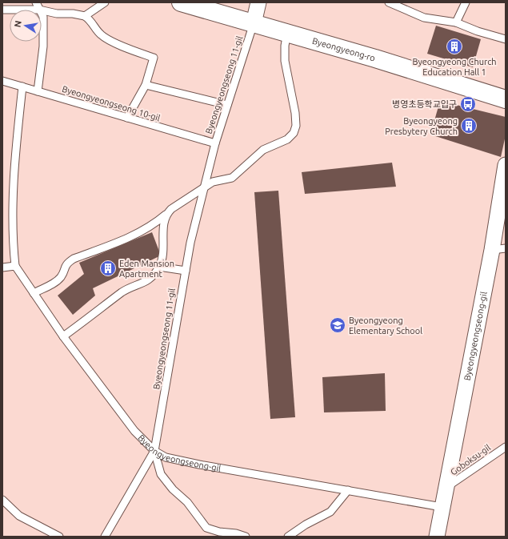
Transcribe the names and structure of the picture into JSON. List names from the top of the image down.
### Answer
{
  "streets": {
    "street": ["Byeongyeong-ro", "Byeongyeongseong-gil"],
    "lane": ["Byeongyeongseong 11-gil", "Byeongyeongseong 10-gil", "Goboksu-gil"]
  },
  "crossings": [
    ["Byeongyeong-ro", "Byeongyeongseong 11-gil"],
    ["Byeongyeongseong 11-gil", "Byeongyeongseong 10-gil"],
    ["Byeongyeongseong 11-gil", "Byeongyeongseong-gil"],
    ["Byeongyeongseong-gil", "Goboksu-gil"]
  ],
  "places": {
    "building": ["Byeongyeong Church Education Hall 1", "Byeongyeong Presbytery Church", "Eden Mansion Apartment"],
    "bus stop": ["병영초등학교입구"],
    "school or university": ["Byeongyeong Elementary School"]
  },
  "north": "left"
}
